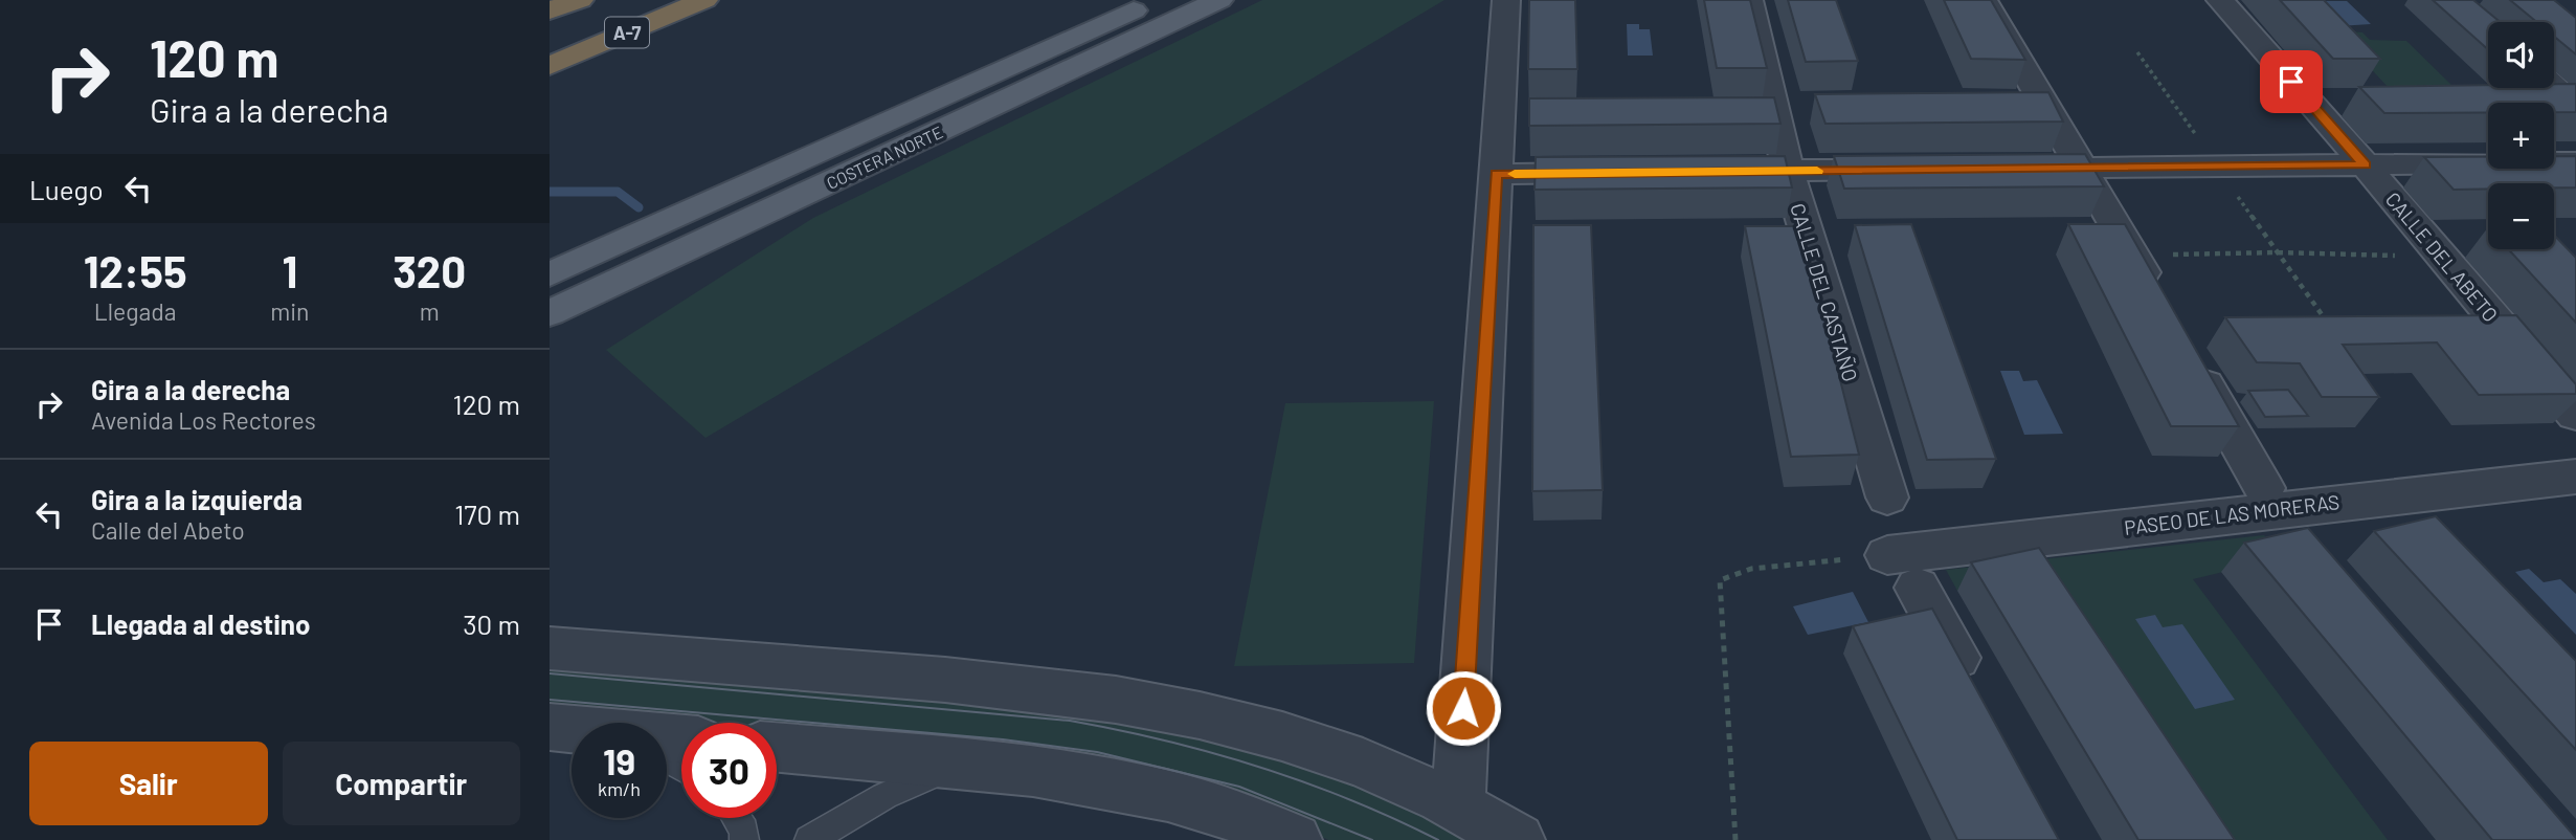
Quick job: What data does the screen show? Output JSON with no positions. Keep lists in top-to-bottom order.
{
  "streets": {
    "highway": ["A-7"],
    "main road": ["COSTERA NORTE"],
    "street": ["CALLE DEL ABETO", "CALLE DEL CASTAÑO", "PASEO DE LAS MORERAS"]
  },
  "page": {
    "turn": ["120 m", "Gira a la derecha"],
    "map_buttons": ["+", "−"],
    "then": "Luego",
    "eta": [
      "12:55",
      "Llegada",
      "1",
      "min",
      "320",
      "m"
    ],
    "list": [
      {
        "name": "Gira a la derecha",
        "note": "Avenida Los Rectores",
        "value": "120 m"
      },
      {
        "name": "Gira a la izquierda",
        "note": "Calle del Abeto",
        "value": "170 m"
      },
      {
        "name": "Llegada al destino",
        "value": "30 m"
      }
    ],
    "speed": "19 km/h",
    "limit": "30",
    "buttons": ["Salir", "Compartir"]
  }
}
